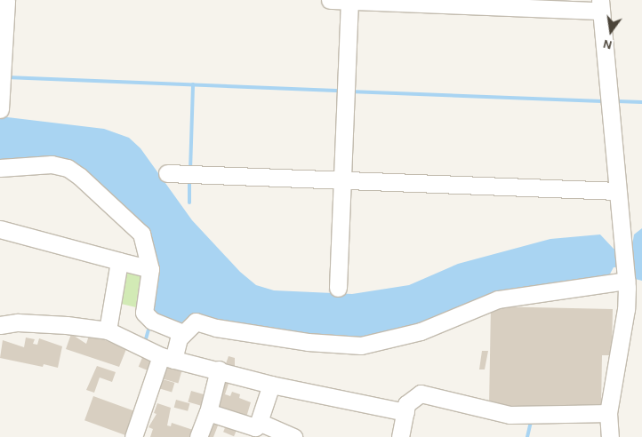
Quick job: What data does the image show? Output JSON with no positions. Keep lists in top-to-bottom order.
{
  "north": "bottom"
}
